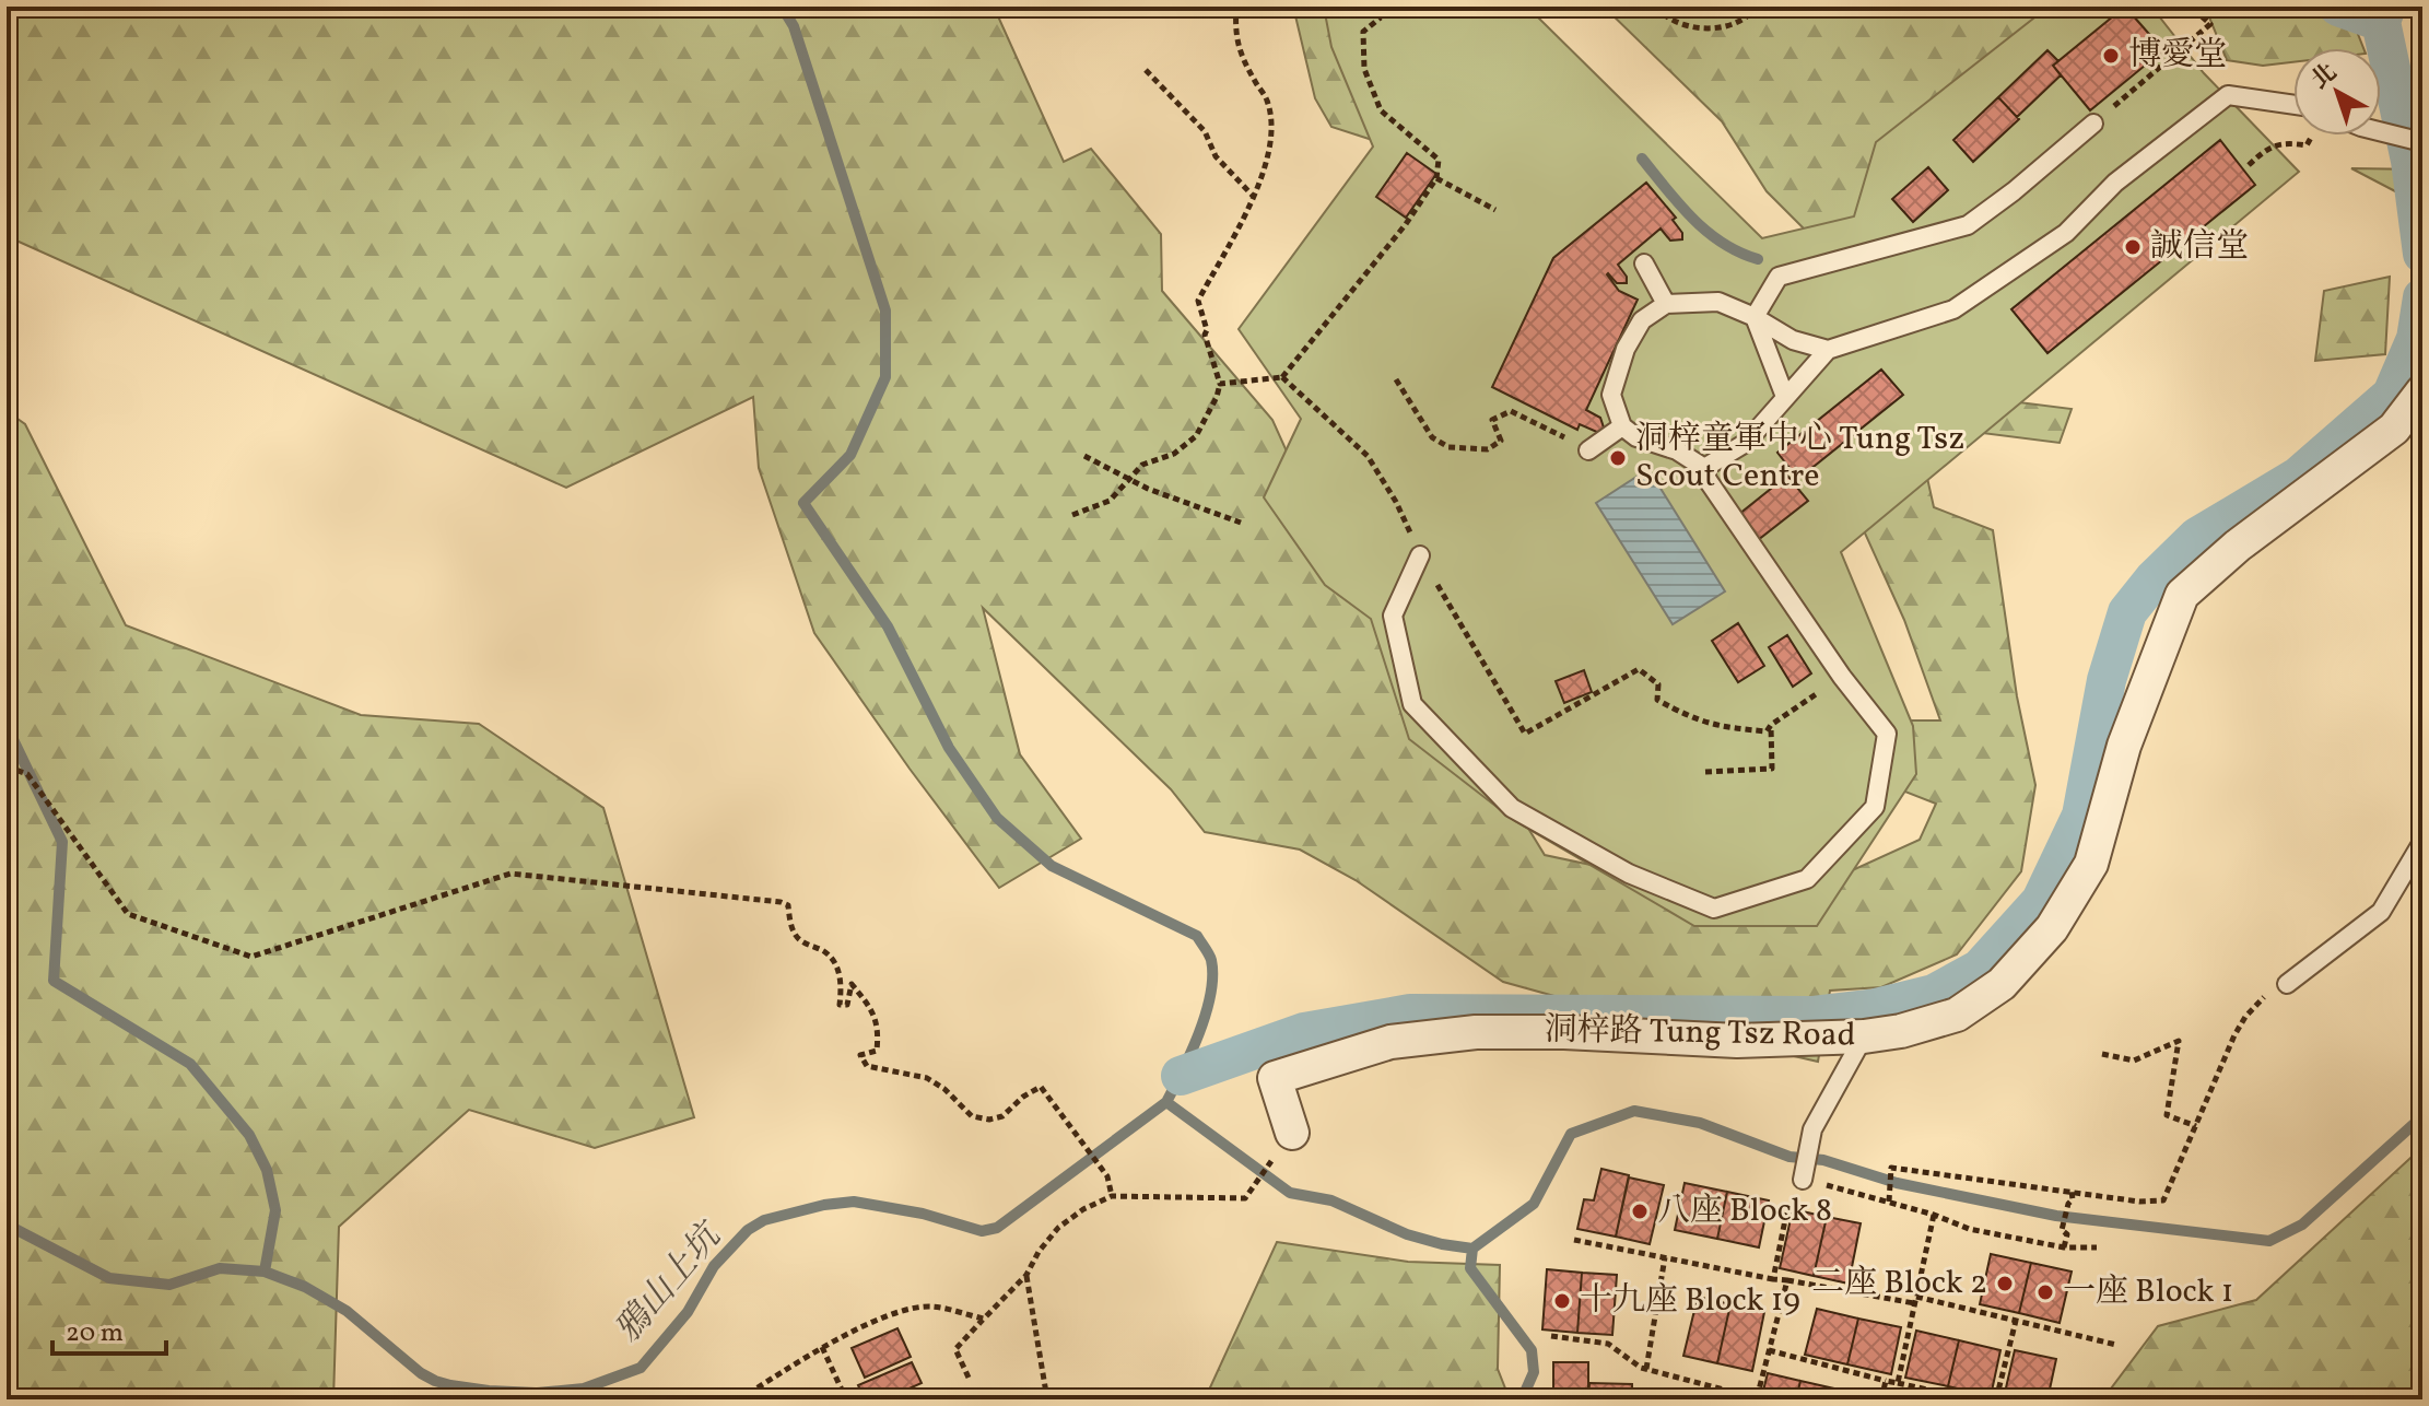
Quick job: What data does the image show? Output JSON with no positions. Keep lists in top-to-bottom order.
{
  "streets": {
    "street": ["洞梓路 Tung Tsz Road"]
  },
  "water": ["鴉山上坑"],
  "places": [
    "博愛堂",
    "誠信堂",
    "洞梓童軍中心 Tung Tsz Scout Centre",
    "八座 Block 8",
    "二座 Block 2",
    "一座 Block 1",
    "十九座 Block 19"
  ],
  "scale_bar": "20 m",
  "north": "top left"
}
